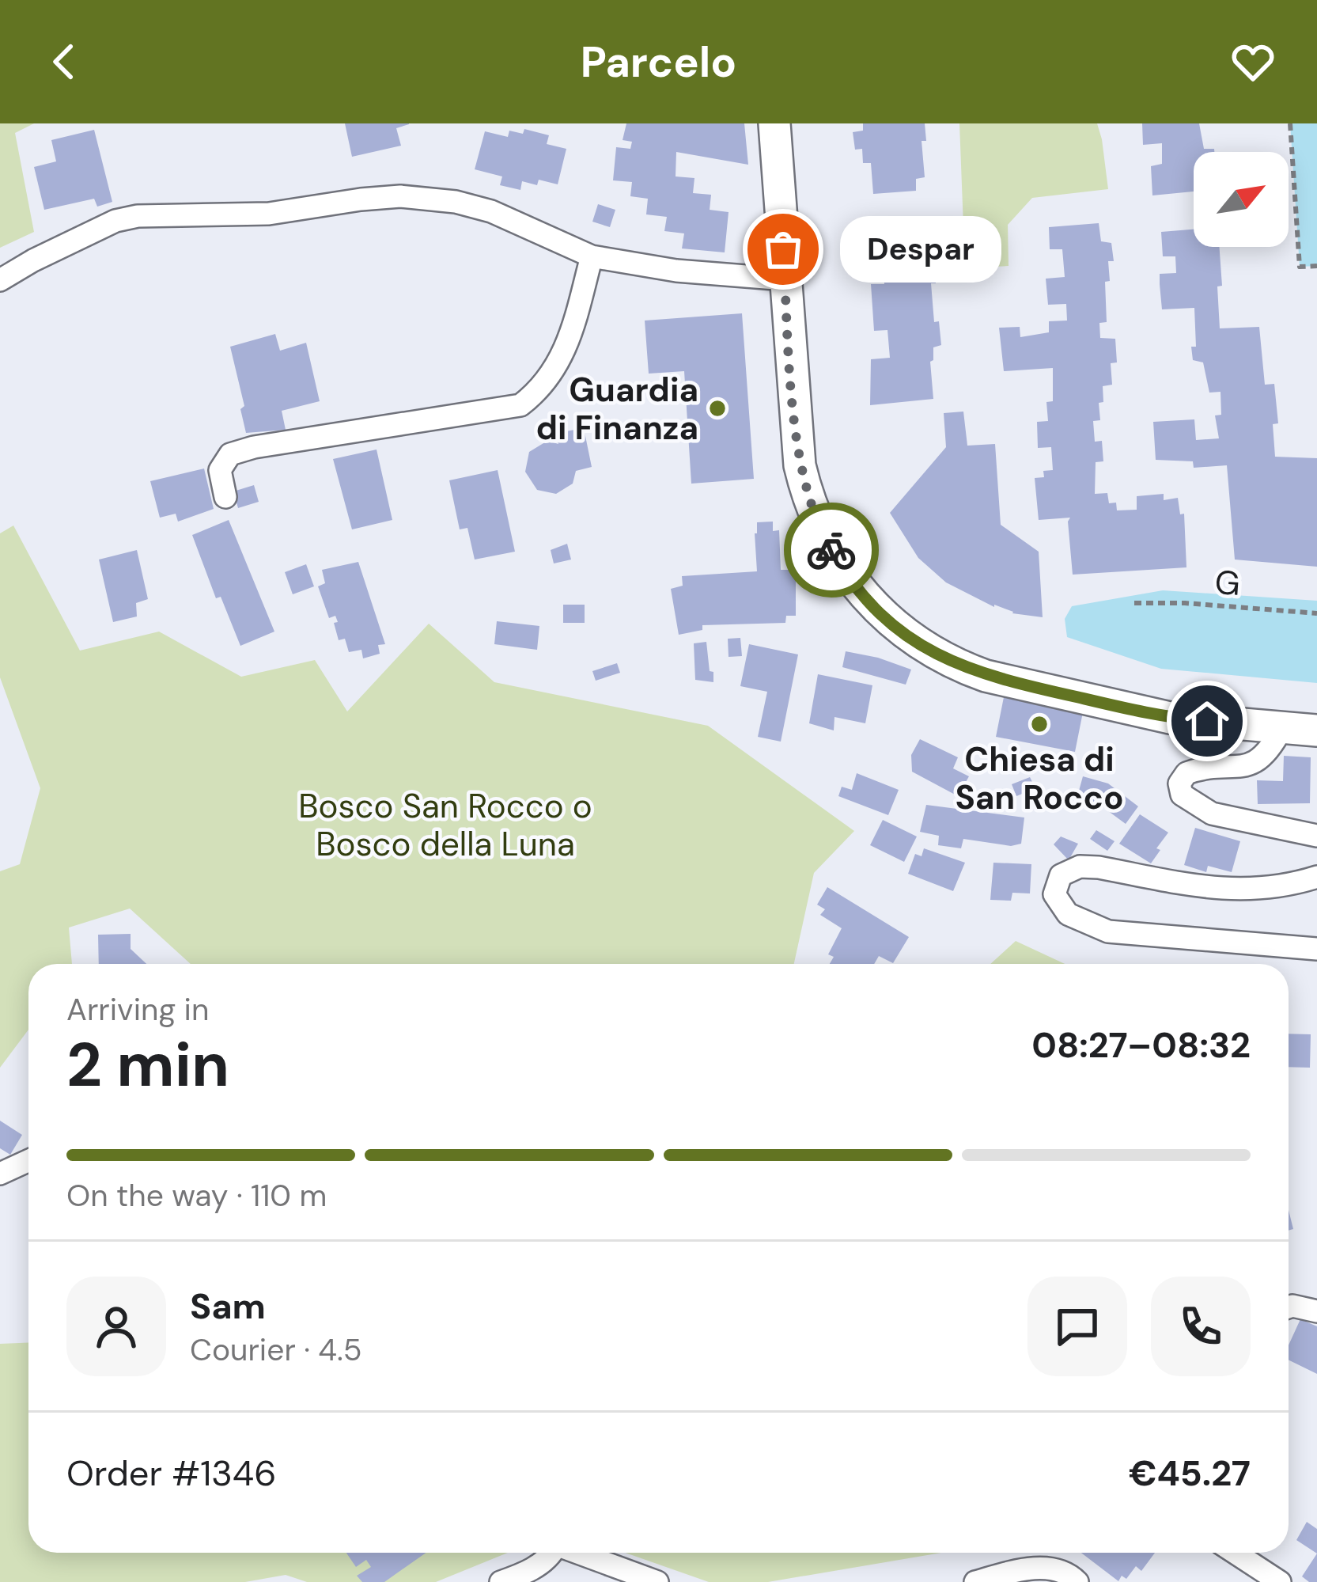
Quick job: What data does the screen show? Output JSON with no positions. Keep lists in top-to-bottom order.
{
  "streets": {
    "path": ["G"]
  },
  "parks": ["Bosco San Rocco o Bosco della Luna"],
  "places": ["Despar", "Guardia di Finanza", "Chiesa di San Rocco"],
  "north": "top right",
  "page": {
    "header": "Parcelo",
    "bubble": "Despar",
    "heading": ["2 min", "Arriving in", "08:27–08:32"],
    "panel": [
      "Sam",
      "Courier · 4.5",
      "Order #1346",
      "€45.27"
    ],
    "bar": "On the way · 110 m"
  }
}
